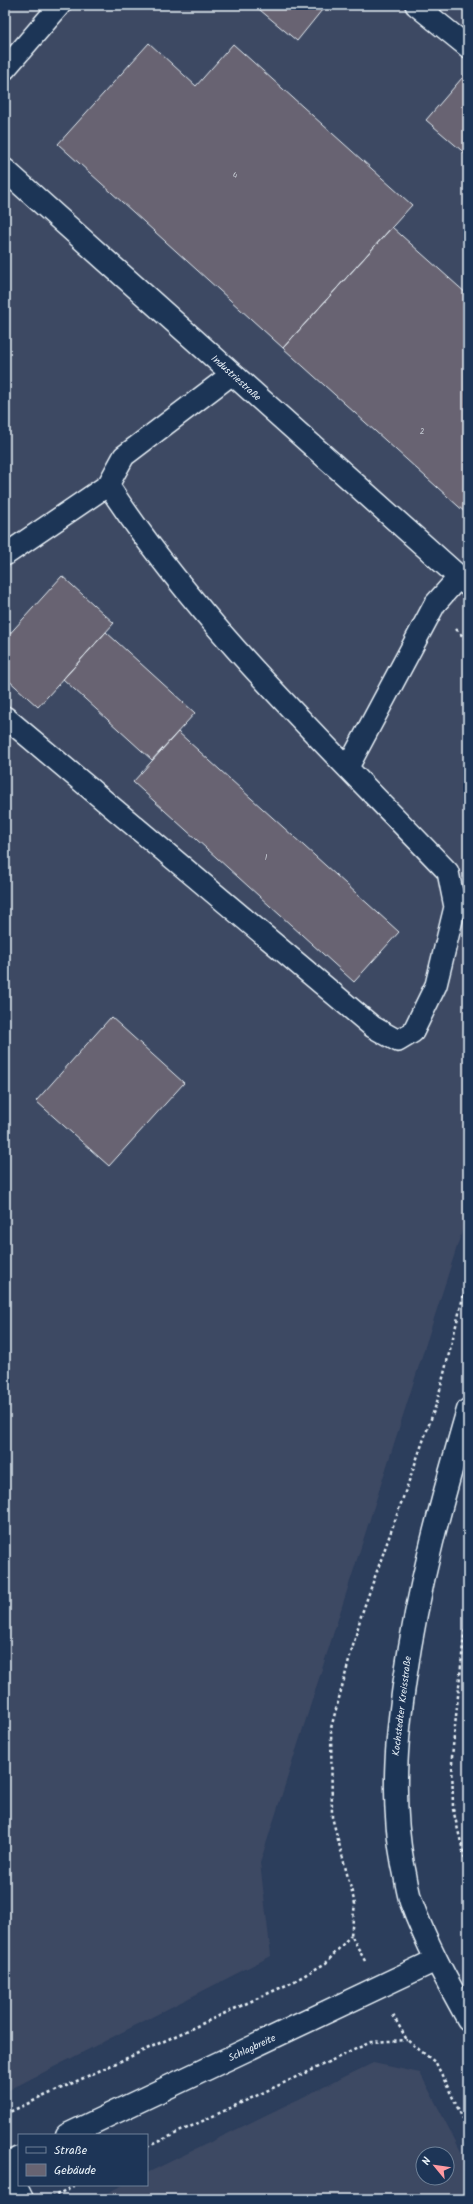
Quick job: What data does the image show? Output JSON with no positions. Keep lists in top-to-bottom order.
{
  "streets": {
    "street": ["Industriestraße", "Kochstedter Kreisstraße", "Schlagbreite"]
  },
  "crossings": [
    ["Kochstedter Kreisstraße", "Schlagbreite"]
  ],
  "house_numbers": ["4", "2", "1"],
  "legend": ["Straße", "Gebäude"],
  "north": "top left"
}
